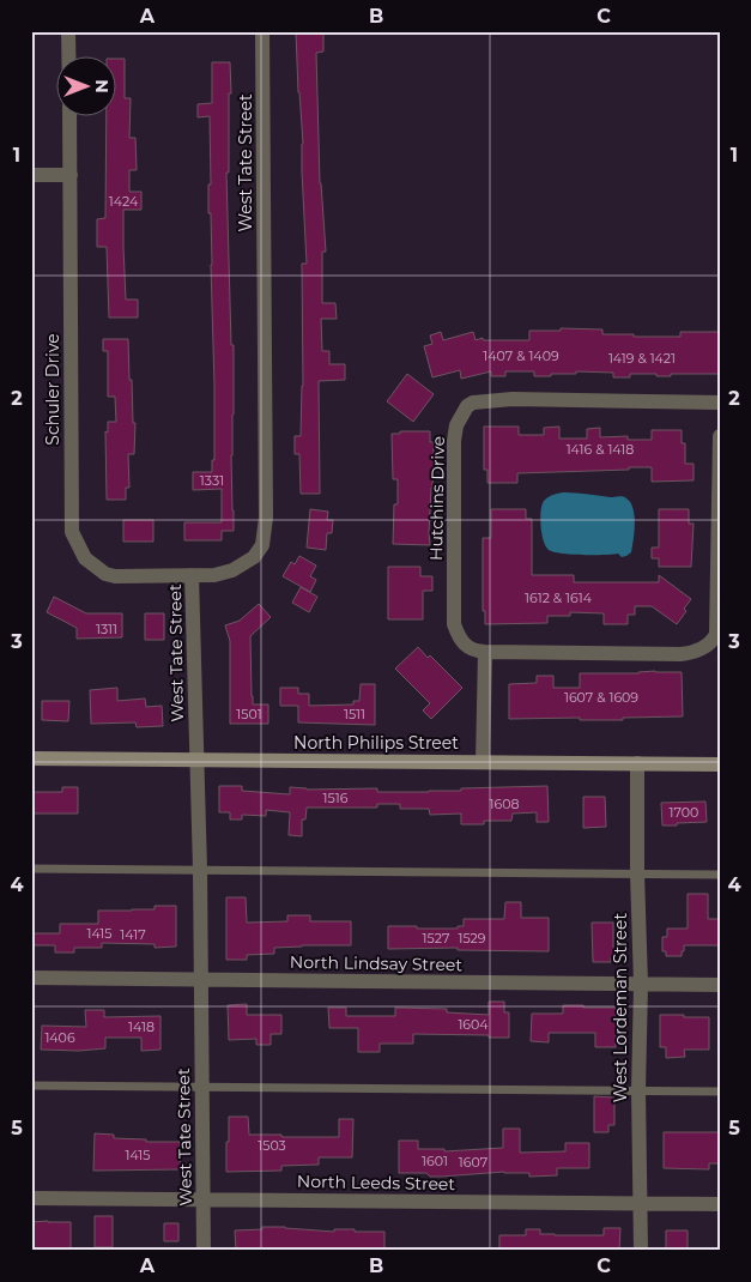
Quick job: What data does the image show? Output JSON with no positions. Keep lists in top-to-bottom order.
{
  "streets": {
    "street": [
      "West Tate Street",
      "Schuler Drive",
      "Hutchins Drive",
      "North Philips Street",
      "North Lindsay Street",
      "West Lordeman Street",
      "North Leeds Street"
    ]
  },
  "crossings": [
    ["West Tate Street", "Schuler Drive"],
    ["West Tate Street", "North Philips Street"],
    ["West Tate Street", "North Lindsay Street"],
    ["West Tate Street", "North Leeds Street"],
    ["North Philips Street", "West Lordeman Street"],
    ["North Lindsay Street", "West Lordeman Street"],
    ["West Lordeman Street", "North Leeds Street"]
  ],
  "house_numbers": [
    "1424",
    "1407 & 1409",
    "1419 & 1421",
    "1416 & 1418",
    "1331",
    "1612 & 1614",
    "1311",
    "1607 & 1609",
    "1501",
    "1511",
    "1516",
    "1608",
    "1700",
    "1415",
    "1417",
    "1527",
    "1529",
    "1604",
    "1418",
    "1406",
    "1503",
    "1415",
    "1601",
    "1607"
  ],
  "north": "right",
  "grid": {
    "columns": ["A", "B", "C"],
    "rows": [
      "1",
      "2",
      "3",
      "4",
      "5"
    ]
  }
}
